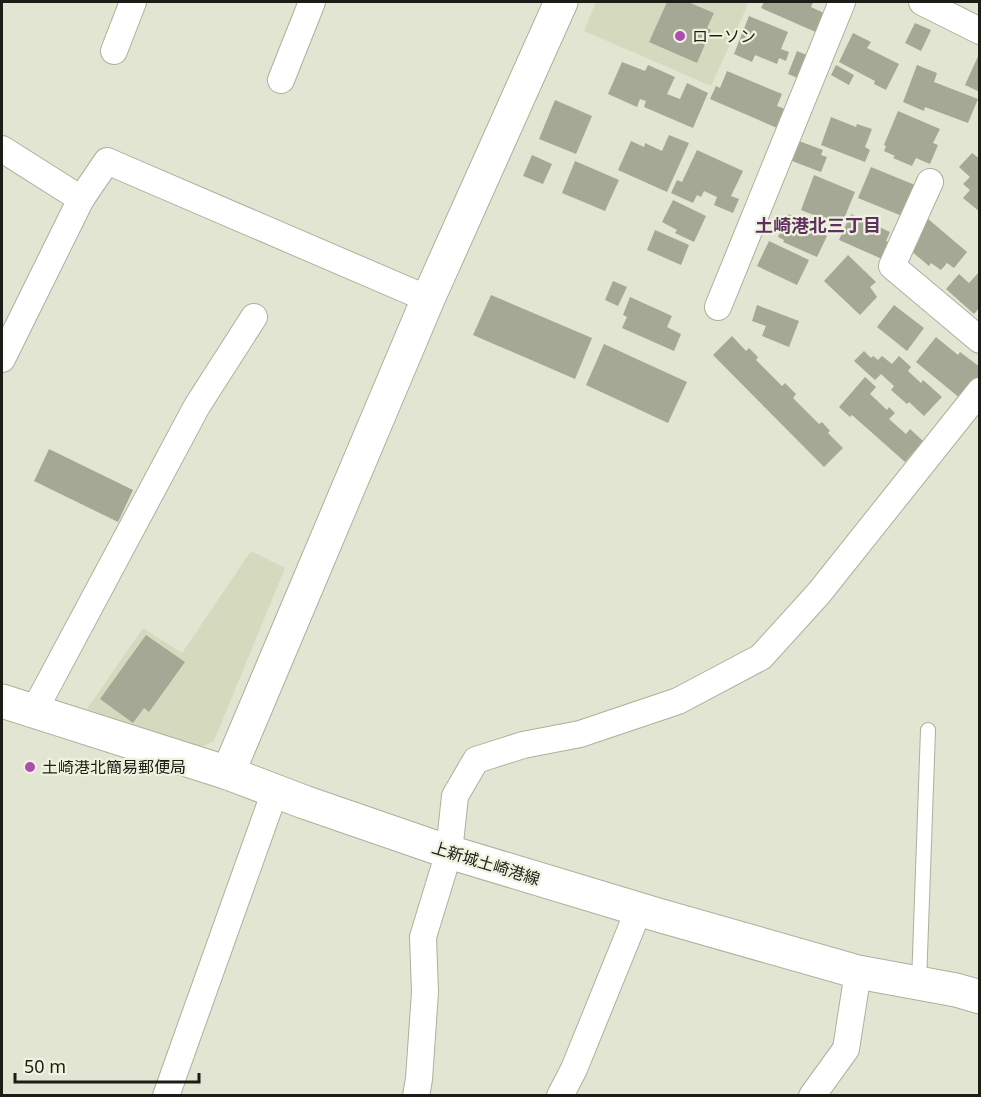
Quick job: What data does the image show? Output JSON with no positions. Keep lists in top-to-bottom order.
{
  "streets": {
    "main road": ["上新城土崎港線"]
  },
  "districts": ["土崎港北三丁目"],
  "places": ["ローソン", "土崎港北簡易郵便局"],
  "scale_bar": "50 m"
}
